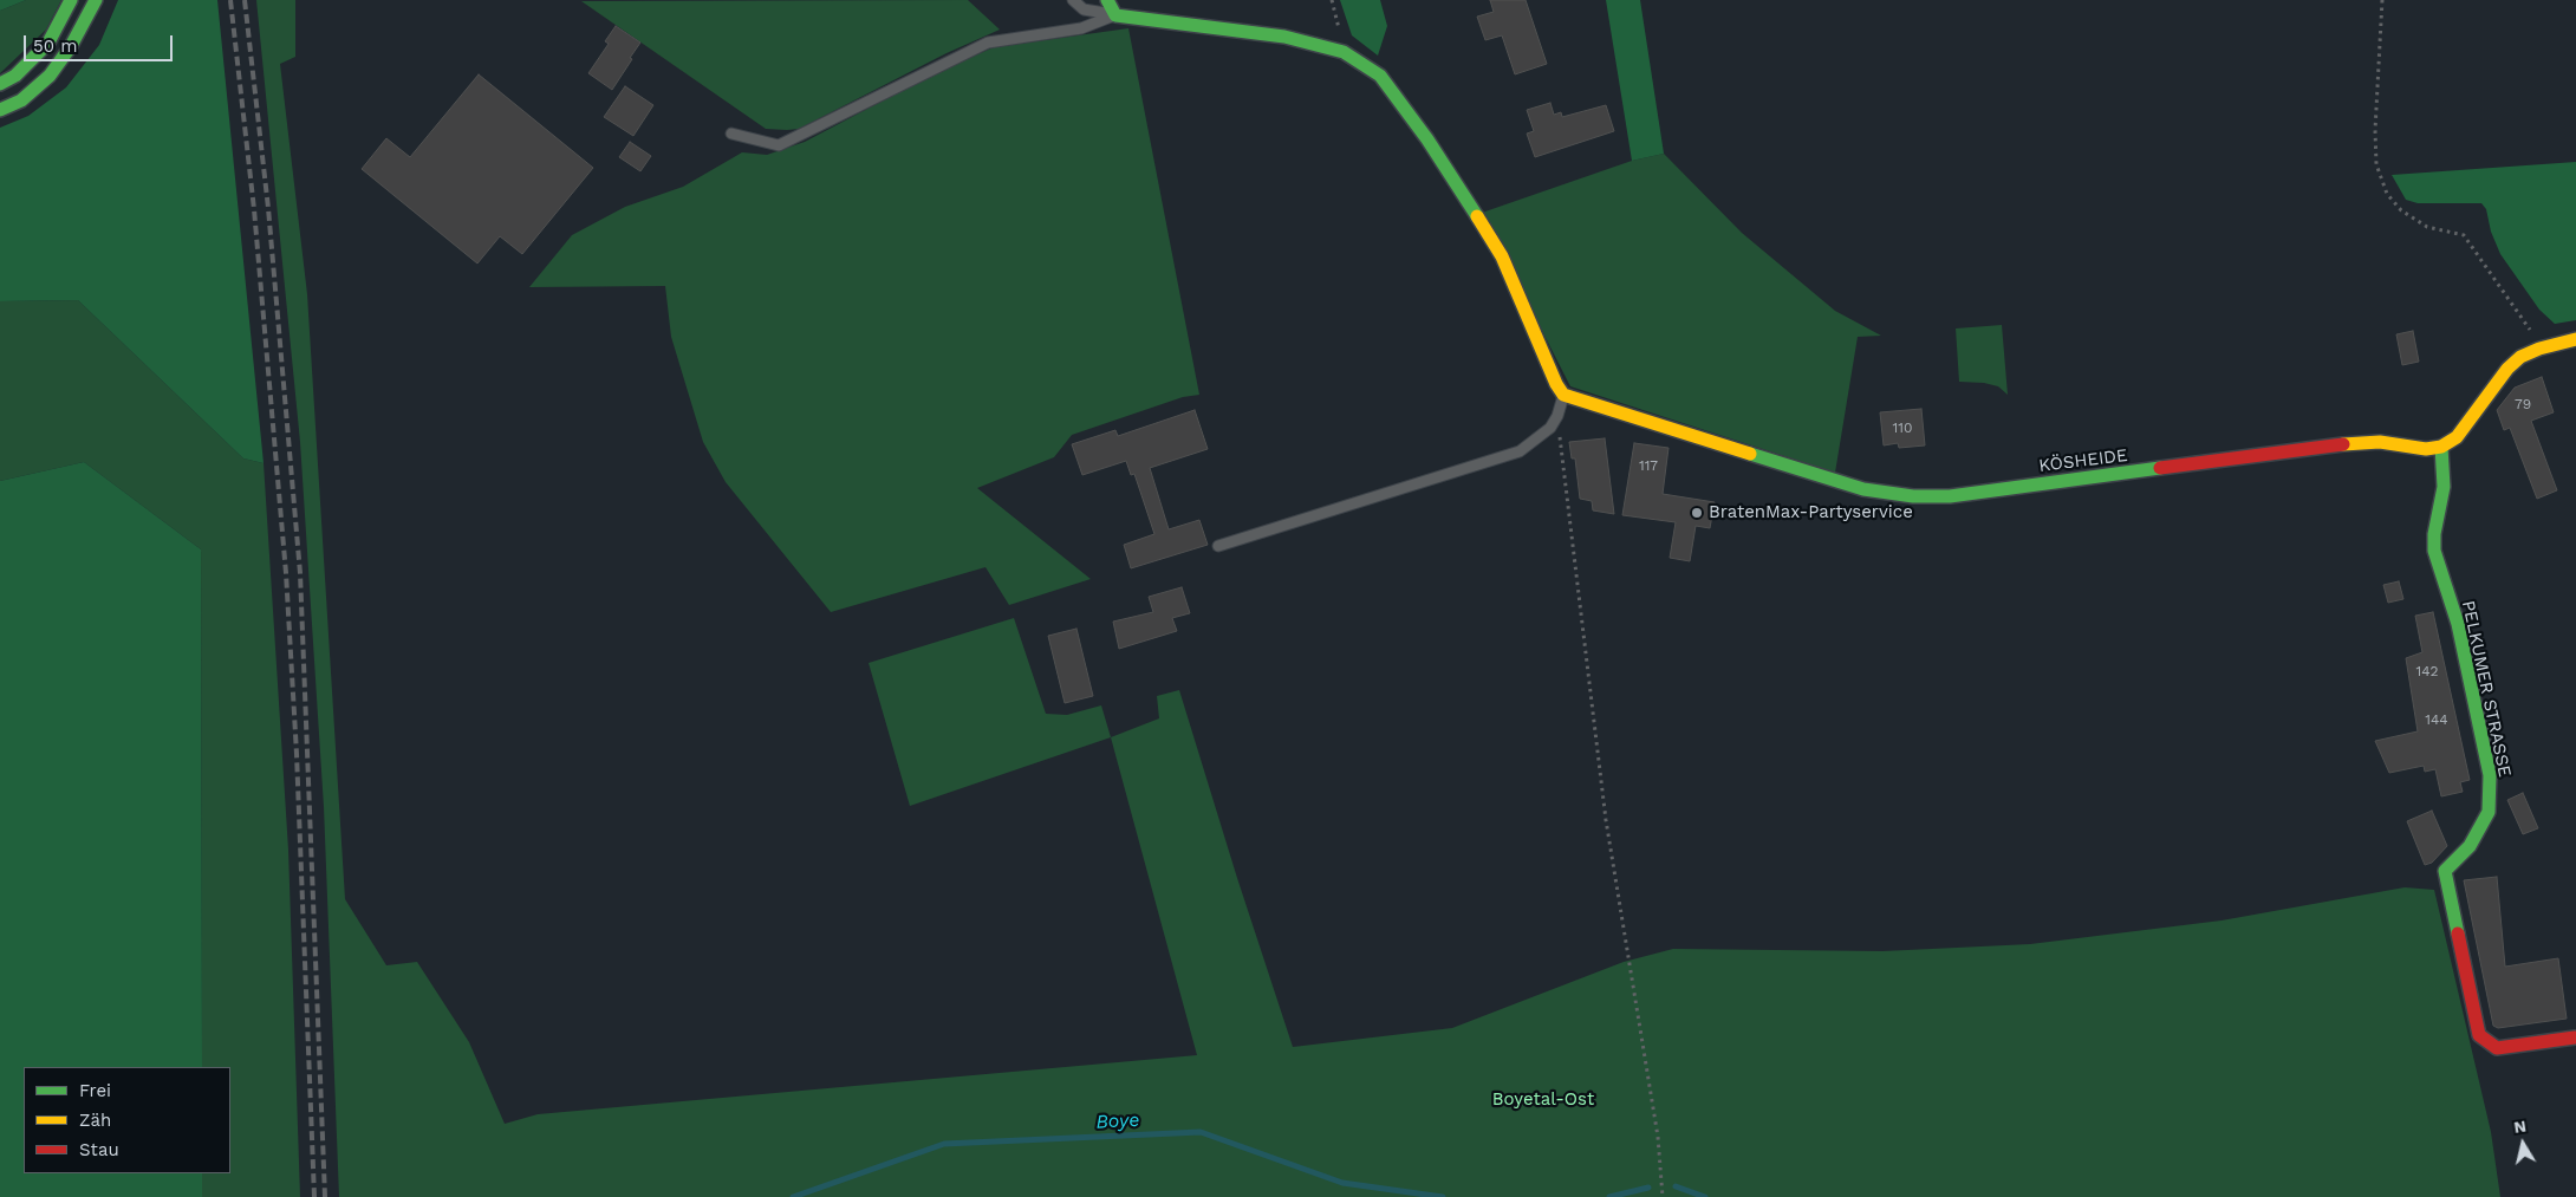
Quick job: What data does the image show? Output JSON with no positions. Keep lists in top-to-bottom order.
{
  "streets": {
    "main road": ["KÖSHEIDE", "PELKUMER STRASSE"]
  },
  "crossings": [
    ["KÖSHEIDE", "PELKUMER STRASSE"]
  ],
  "water": ["Boye"],
  "parks": ["Boyetal-Ost"],
  "places": ["BratenMax-Partyservice"],
  "house_numbers": [
    "79",
    "110",
    "117",
    "142",
    "144"
  ],
  "legend": ["Frei", "Zäh", "Stau"],
  "scale_bar": "50 m",
  "north": "top"
}
